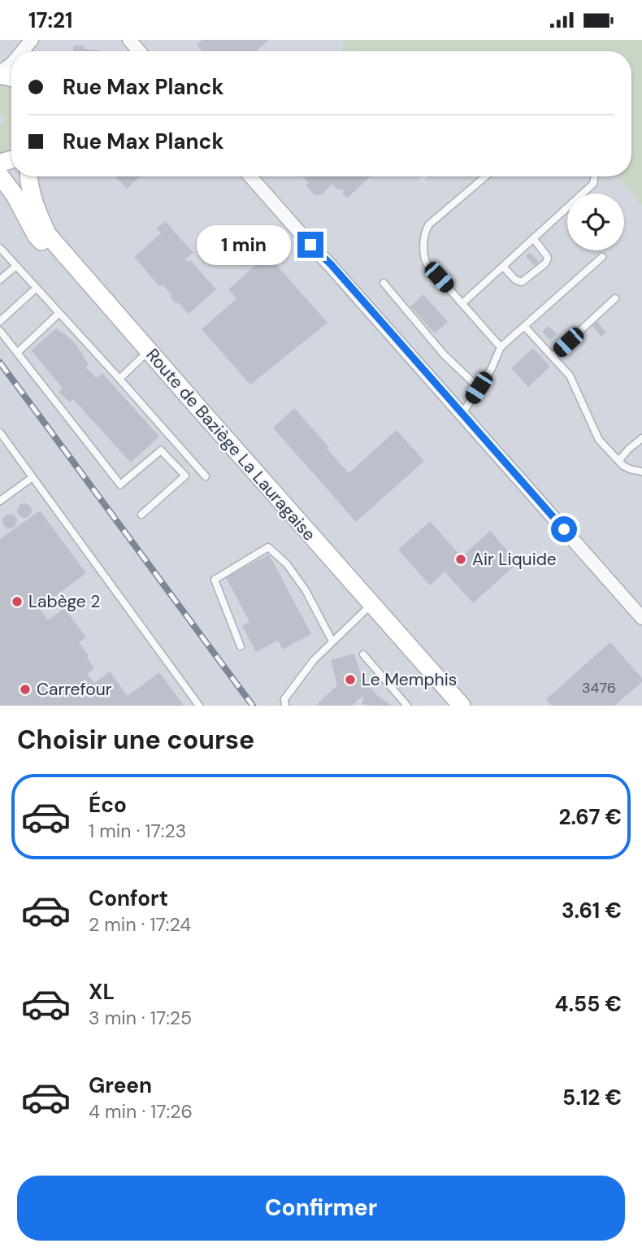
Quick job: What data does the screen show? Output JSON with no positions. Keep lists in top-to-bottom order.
{
  "streets": {
    "main road": ["Route de Baziège La Lauragaise"]
  },
  "places": [
    "Air Liquide",
    "Labège 2",
    "Le Memphis",
    "Carrefour"
  ],
  "house_numbers": ["3476"],
  "page": {
    "status": "17:21",
    "banner": ["Rue Max Planck", "Rue Max Planck"],
    "bubble": "1 min",
    "heading": "Choisir une course",
    "list": [
      {
        "name": "Éco",
        "note": "1 min · 17:23",
        "value": "2.67 €"
      },
      {
        "name": "Confort",
        "note": "2 min · 17:24",
        "value": "3.61 €"
      },
      {
        "name": "XL",
        "note": "3 min · 17:25",
        "value": "4.55 €"
      },
      {
        "name": "Green",
        "note": "4 min · 17:26",
        "value": "5.12 €"
      }
    ],
    "buttons": "Confirmer"
  }
}
